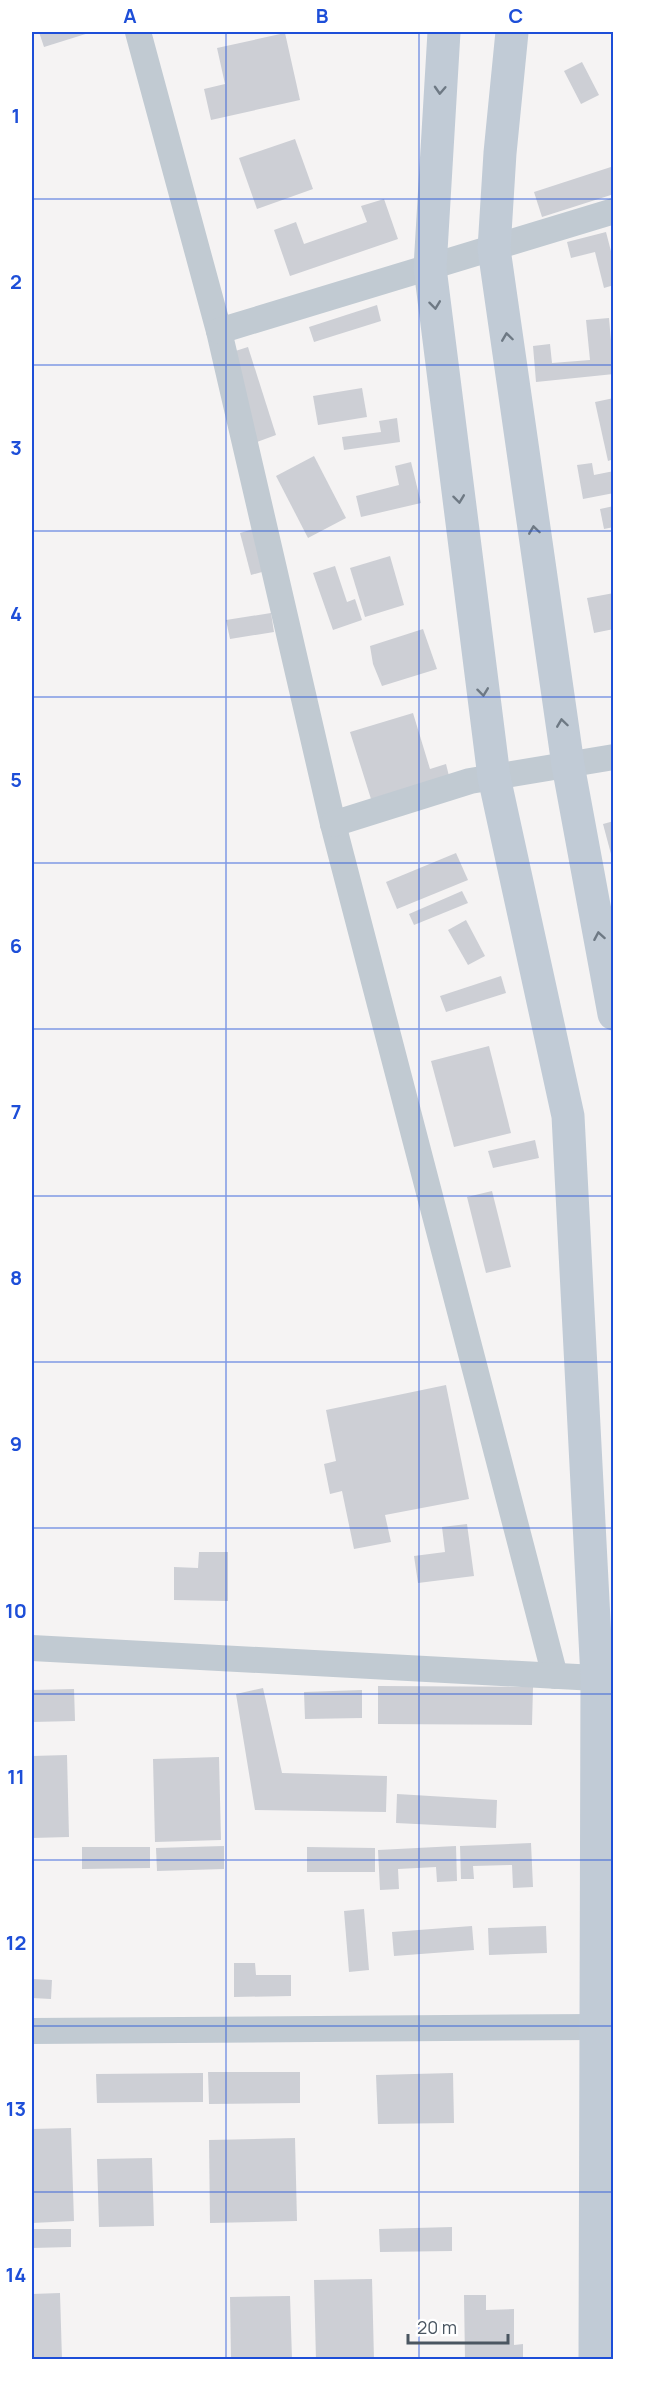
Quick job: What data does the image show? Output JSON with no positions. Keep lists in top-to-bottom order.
{
  "scale_bar": "20 m",
  "grid": {
    "columns": ["A", "B", "C"],
    "rows": [
      "1",
      "2",
      "3",
      "4",
      "5",
      "6",
      "7",
      "8",
      "9",
      "10",
      "11",
      "12",
      "13",
      "14"
    ]
  }
}
